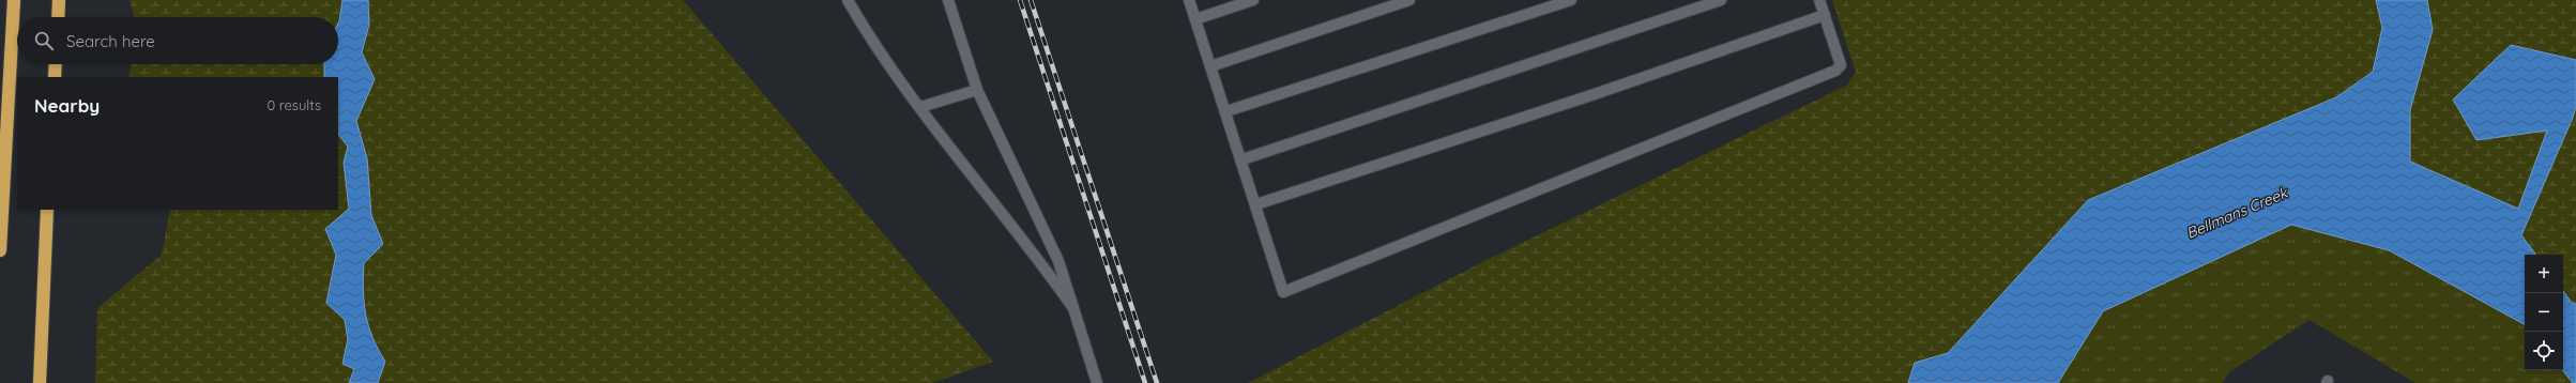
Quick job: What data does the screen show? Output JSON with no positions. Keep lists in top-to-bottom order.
{
  "water": ["Bellmans Creek"],
  "page": {
    "search": "Search here",
    "heading": ["Nearby", "0 results"],
    "map_buttons": ["+", "−"]
  }
}
